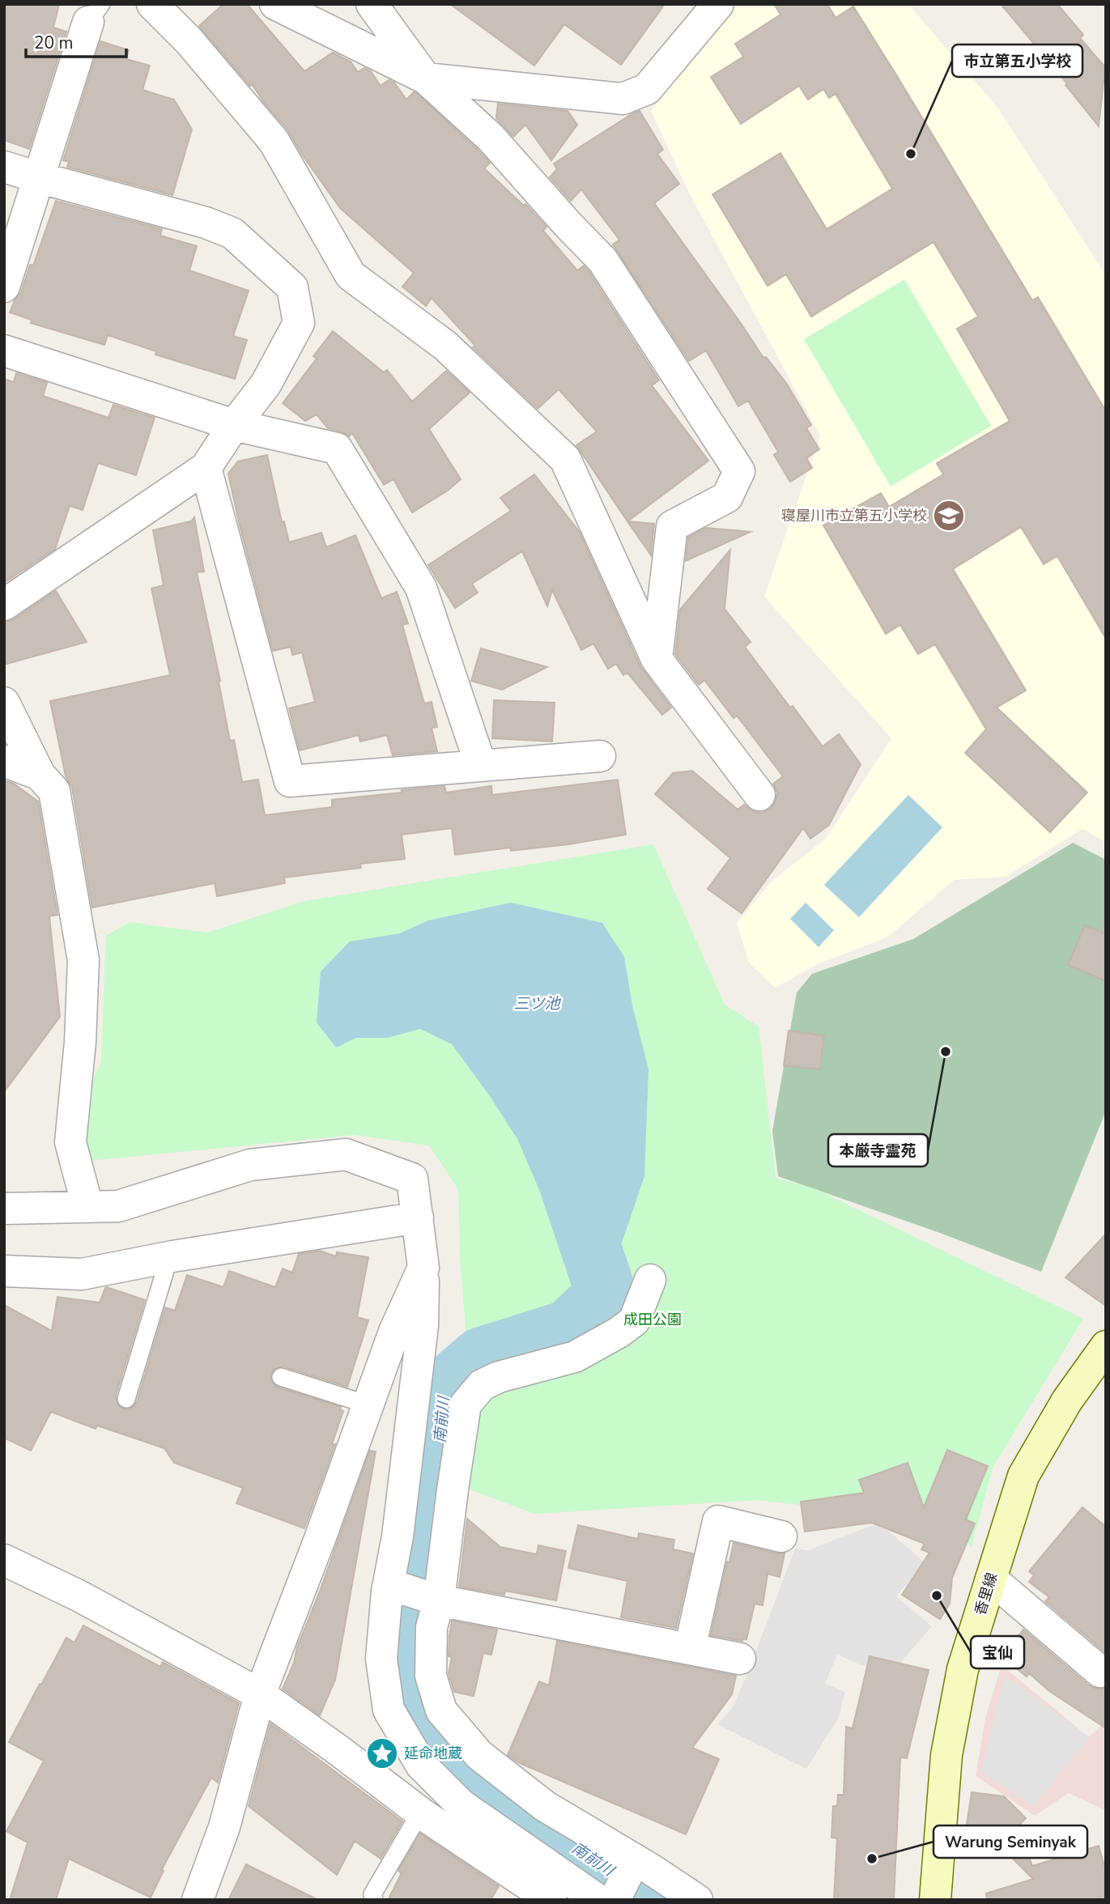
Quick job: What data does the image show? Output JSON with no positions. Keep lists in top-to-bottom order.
{
  "streets": {
    "street": ["香里線"]
  },
  "water": ["三ツ池", "南前川"],
  "parks": ["成田公園"],
  "places": {
    "other": [
      "市立第五小学校",
      "本厳寺霊苑",
      "宝仙",
      "Warung Seminyak"
    ],
    "school or university": ["寝屋川市立第五小学校"],
    "place": ["延命地蔵"]
  },
  "scale_bar": "20 m"
}
